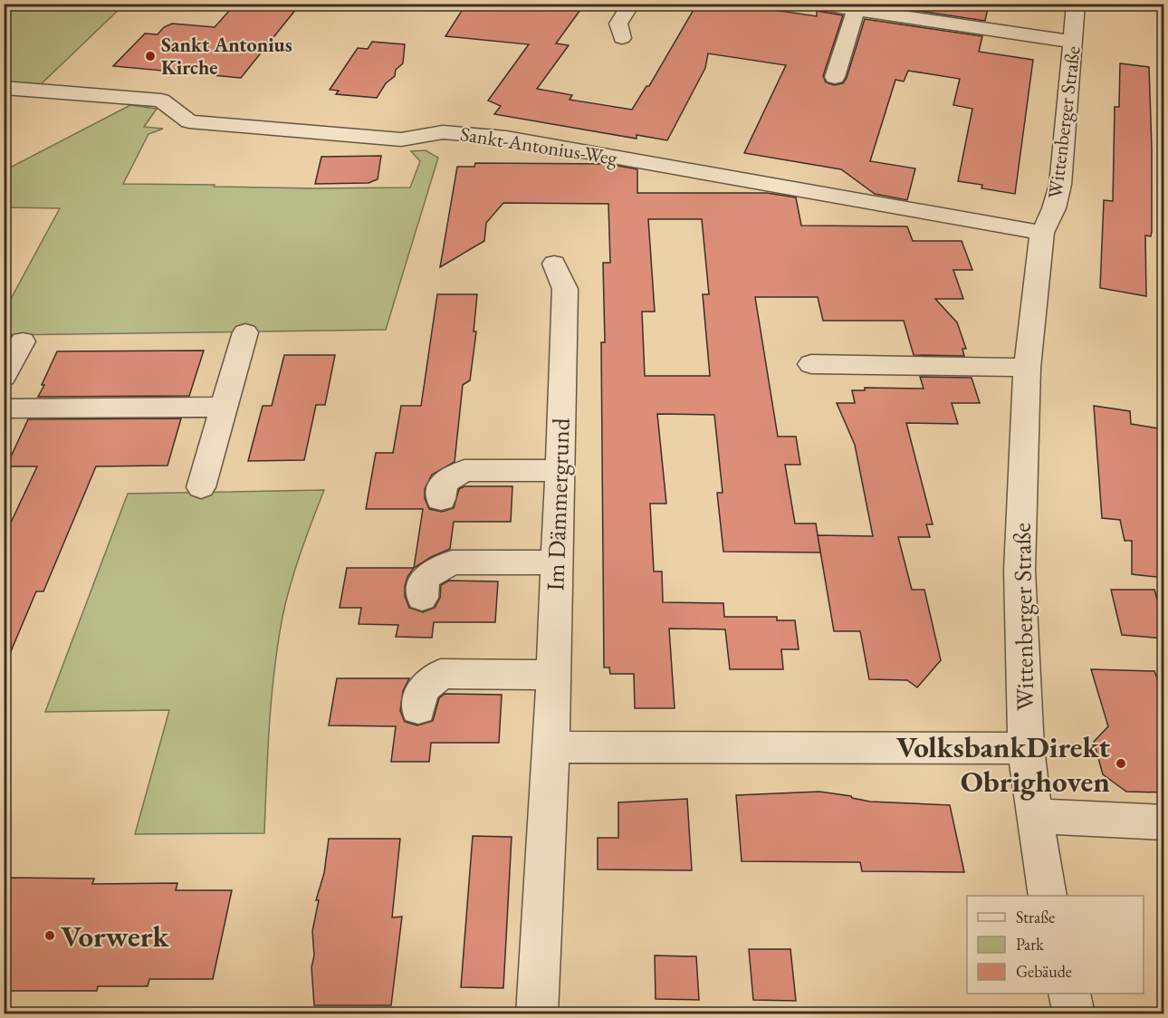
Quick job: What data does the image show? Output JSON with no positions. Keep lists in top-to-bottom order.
{
  "streets": {
    "street": ["Wittenberger Straße", "Sankt-Antonius-Weg", "Im Dämmergrund"]
  },
  "crossings": [
    ["Wittenberger Straße", "Sankt-Antonius-Weg"]
  ],
  "places": ["Sankt Antonius Kirche", "VolksbankDirekt Obrighoven", "Vorwerk"],
  "legend": ["Straße", "Park", "Gebäude"]
}
